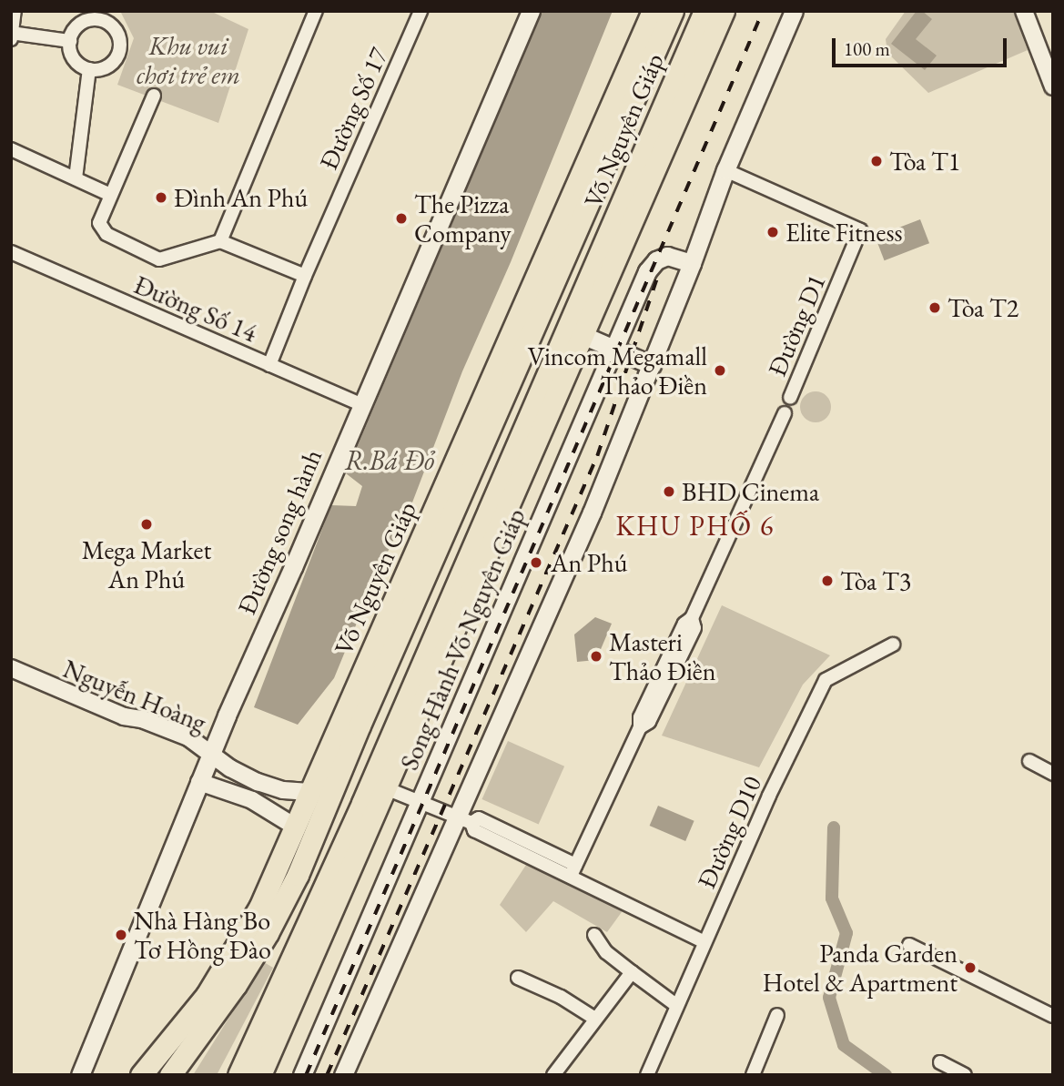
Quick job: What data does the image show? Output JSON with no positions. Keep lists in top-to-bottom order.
{
  "streets": {
    "highway": ["Võ Nguyên Giáp"],
    "main road": ["Đường song hành", "Song Hành Võ Nguyên Giáp"],
    "street": [
      "Đường Số 17",
      "Đường Số 14",
      "Đường D1",
      "Nguyễn Hoàng",
      "Đường D10"
    ]
  },
  "crossings": [
    ["Đường Số 17", "Đường Số 14"],
    ["Võ Nguyên Giáp", "Nguyễn Hoàng"],
    ["Đường Số 14", "Đường song hành"],
    ["Đường song hành", "Nguyễn Hoàng"]
  ],
  "districts": ["KHU PHỐ 6"],
  "water": ["R.Bá Đỏ"],
  "parks": ["Khu vui chơi trẻ em"],
  "places": [
    "Tòa T1",
    "Đình An Phú",
    "The Pizza Company",
    "Elite Fitness",
    "Tòa T2",
    "Vincom Megamall Thảo Điền",
    "BHD Cinema",
    "Mega Market An Phú",
    "An Phú",
    "Tòa T3",
    "Masteri Thảo Điền",
    "Nhà Hàng Bo Tơ Hồng Đào",
    "Panda Garden Hotel & Apartment"
  ],
  "scale_bar": "100 m"
}
